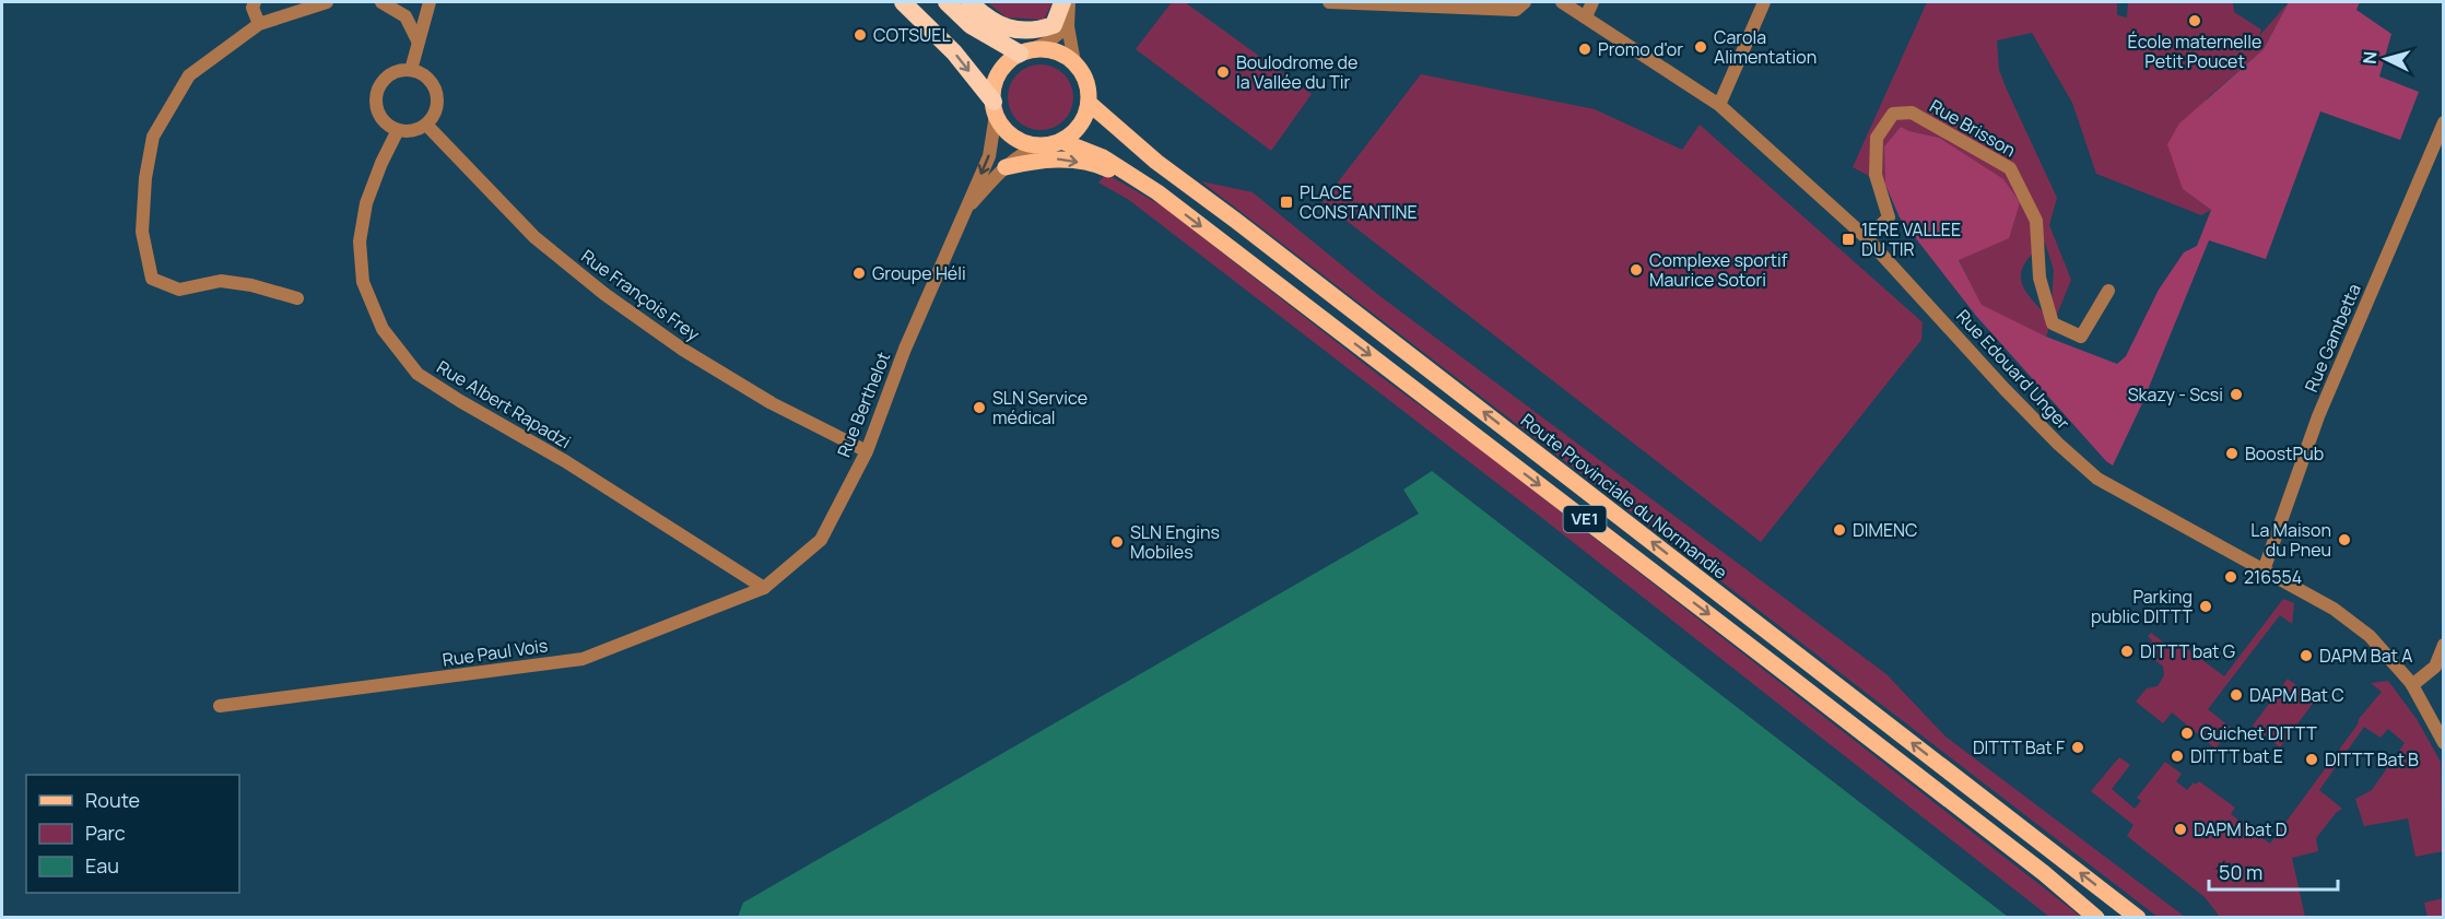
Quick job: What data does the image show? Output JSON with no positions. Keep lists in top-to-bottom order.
{
  "streets": {
    "main road": ["Route Provinciale du Normandie", "VE1"],
    "street": [
      "Rue Brisson",
      "Rue François Frey",
      "Rue Gambetta",
      "Rue Edouard Unger",
      "Rue Albert Rapadzi",
      "Rue Berthelot",
      "Rue Paul Vois"
    ]
  },
  "crossings": [
    ["Rue Brisson", "Rue Edouard Unger"],
    ["Rue François Frey", "Rue Albert Rapadzi"],
    ["Rue François Frey", "Rue Berthelot"],
    ["Rue Gambetta", "Rue Edouard Unger"],
    ["Rue Albert Rapadzi", "Rue Berthelot"],
    ["Rue Albert Rapadzi", "Rue Paul Vois"],
    ["Rue Berthelot", "Route Provinciale du Normandie"],
    ["Rue Berthelot", "VE1"],
    ["Rue Berthelot", "Rue Paul Vois"],
    ["Route Provinciale du Normandie", "VE1"]
  ],
  "places": {
    "other": [
      "École maternelle Petit Poucet",
      "COTSUEL",
      "Carola Alimentation",
      "Promo d'or",
      "Boulodrome de la Vallée du Tir",
      "Complexe sportif Maurice Sotori",
      "Groupe Héli",
      "Skazy - Scsi",
      "SLN Service médical",
      "BoostPub",
      "DIMENC",
      "La Maison du Pneu",
      "SLN Engins Mobiles",
      "216554",
      "Parking public DITTT",
      "DITTT bat G",
      "DAPM Bat A",
      "DAPM Bat C",
      "Guichet DITTT",
      "DITTT Bat F",
      "DITTT bat E",
      "DITTT Bat B",
      "DAPM bat D"
    ],
    "transit": ["PLACE CONSTANTINE", "1ERE VALLEE DU TIR"]
  },
  "legend": ["Route", "Parc", "Eau"],
  "scale_bar": "50 m",
  "north": "left"
}
